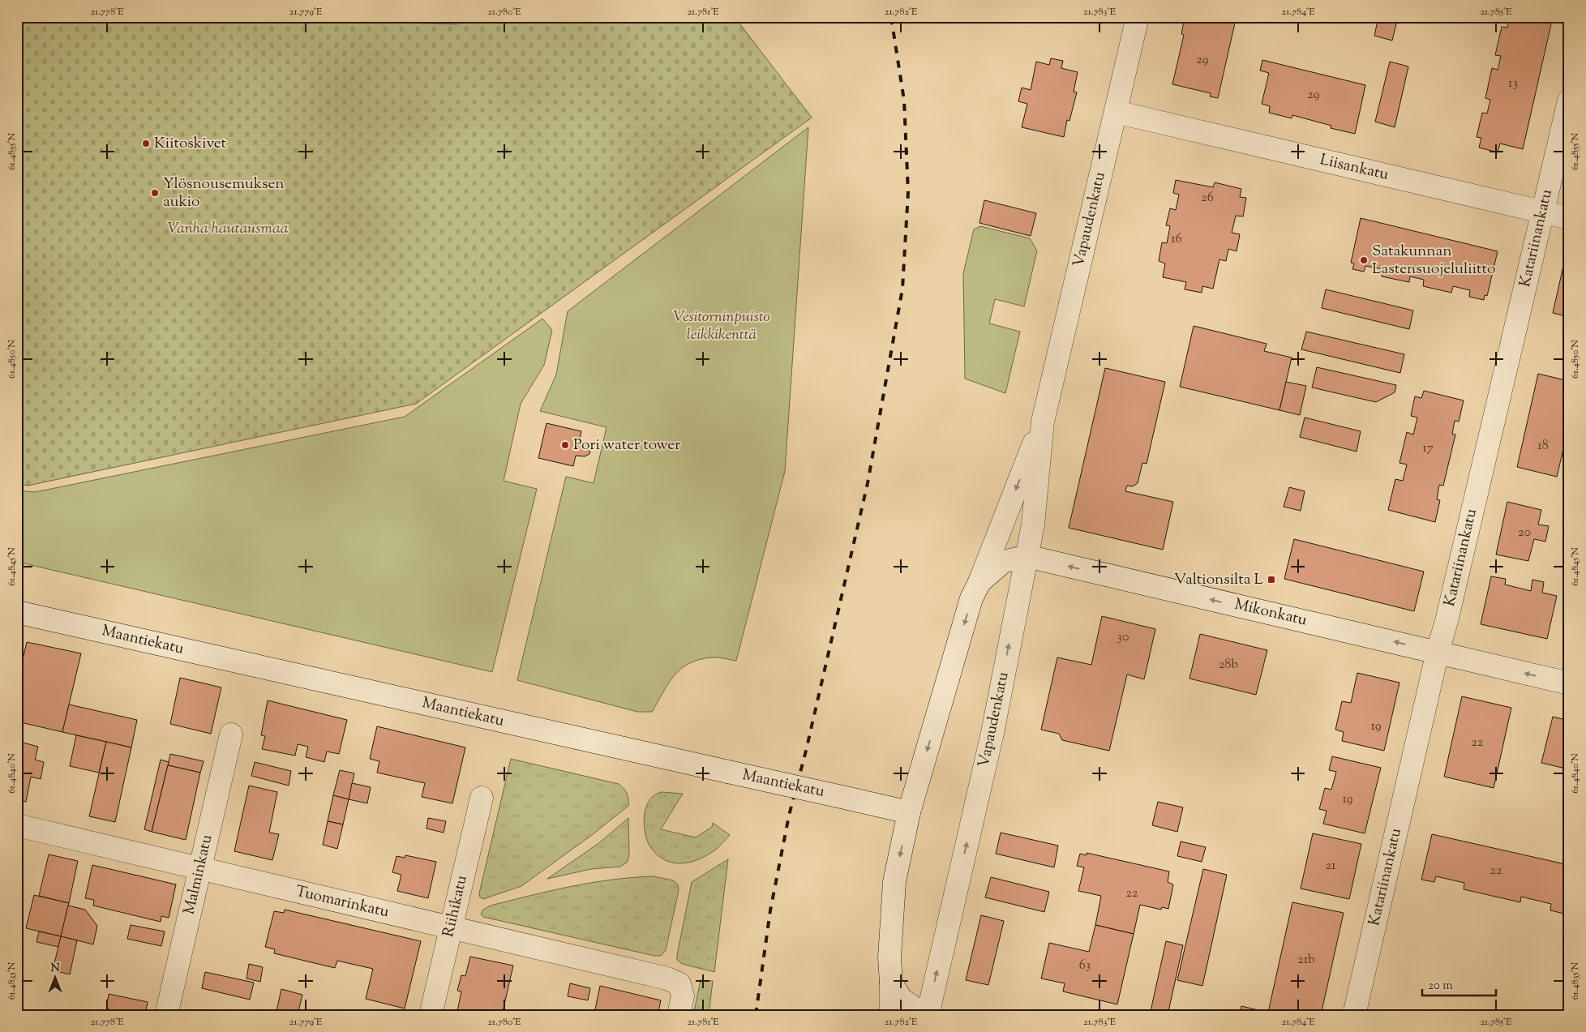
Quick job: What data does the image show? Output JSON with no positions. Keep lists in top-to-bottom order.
{
  "streets": {
    "street": [
      "Liisankatu",
      "Vapaudenkatu",
      "Katariinankatu",
      "Mikonkatu",
      "Maantiekatu",
      "Malminkatu",
      "Tuomarinkatu",
      "Riihikatu"
    ]
  },
  "crossings": [
    ["Liisankatu", "Vapaudenkatu"],
    ["Liisankatu", "Katariinankatu"],
    ["Vapaudenkatu", "Mikonkatu"],
    ["Vapaudenkatu", "Maantiekatu"],
    ["Katariinankatu", "Mikonkatu"],
    ["Malminkatu", "Tuomarinkatu"],
    ["Tuomarinkatu", "Riihikatu"]
  ],
  "one_way": ["Mikonkatu"],
  "parks": ["Vanha hautausmaa", "Vesitorninpuisto leikkikenttä"],
  "places": {
    "other": [
      "Kiitoskivet",
      "Ylösnousemuksen aukio",
      "Satakunnan Lastensuojeluliitto",
      "Pori water tower"
    ],
    "transit": ["Valtionsilta L"]
  },
  "house_numbers": [
    "29",
    "13",
    "29",
    "26",
    "16",
    "18",
    "17",
    "20",
    "30",
    "28b",
    "19",
    "22",
    "19",
    "21",
    "22",
    "22",
    "21b",
    "63"
  ],
  "scale_bar": "20 m",
  "north": "top",
  "coordinates": [
    "21.778°E",
    "21.779°E",
    "21.780°E",
    "21.781°E",
    "21.782°E",
    "21.783°E",
    "21.784°E",
    "21.785°E",
    "61.4855°N",
    "61.4850°N",
    "61.4845°N",
    "61.4840°N",
    "61.4835°N"
  ]
}
